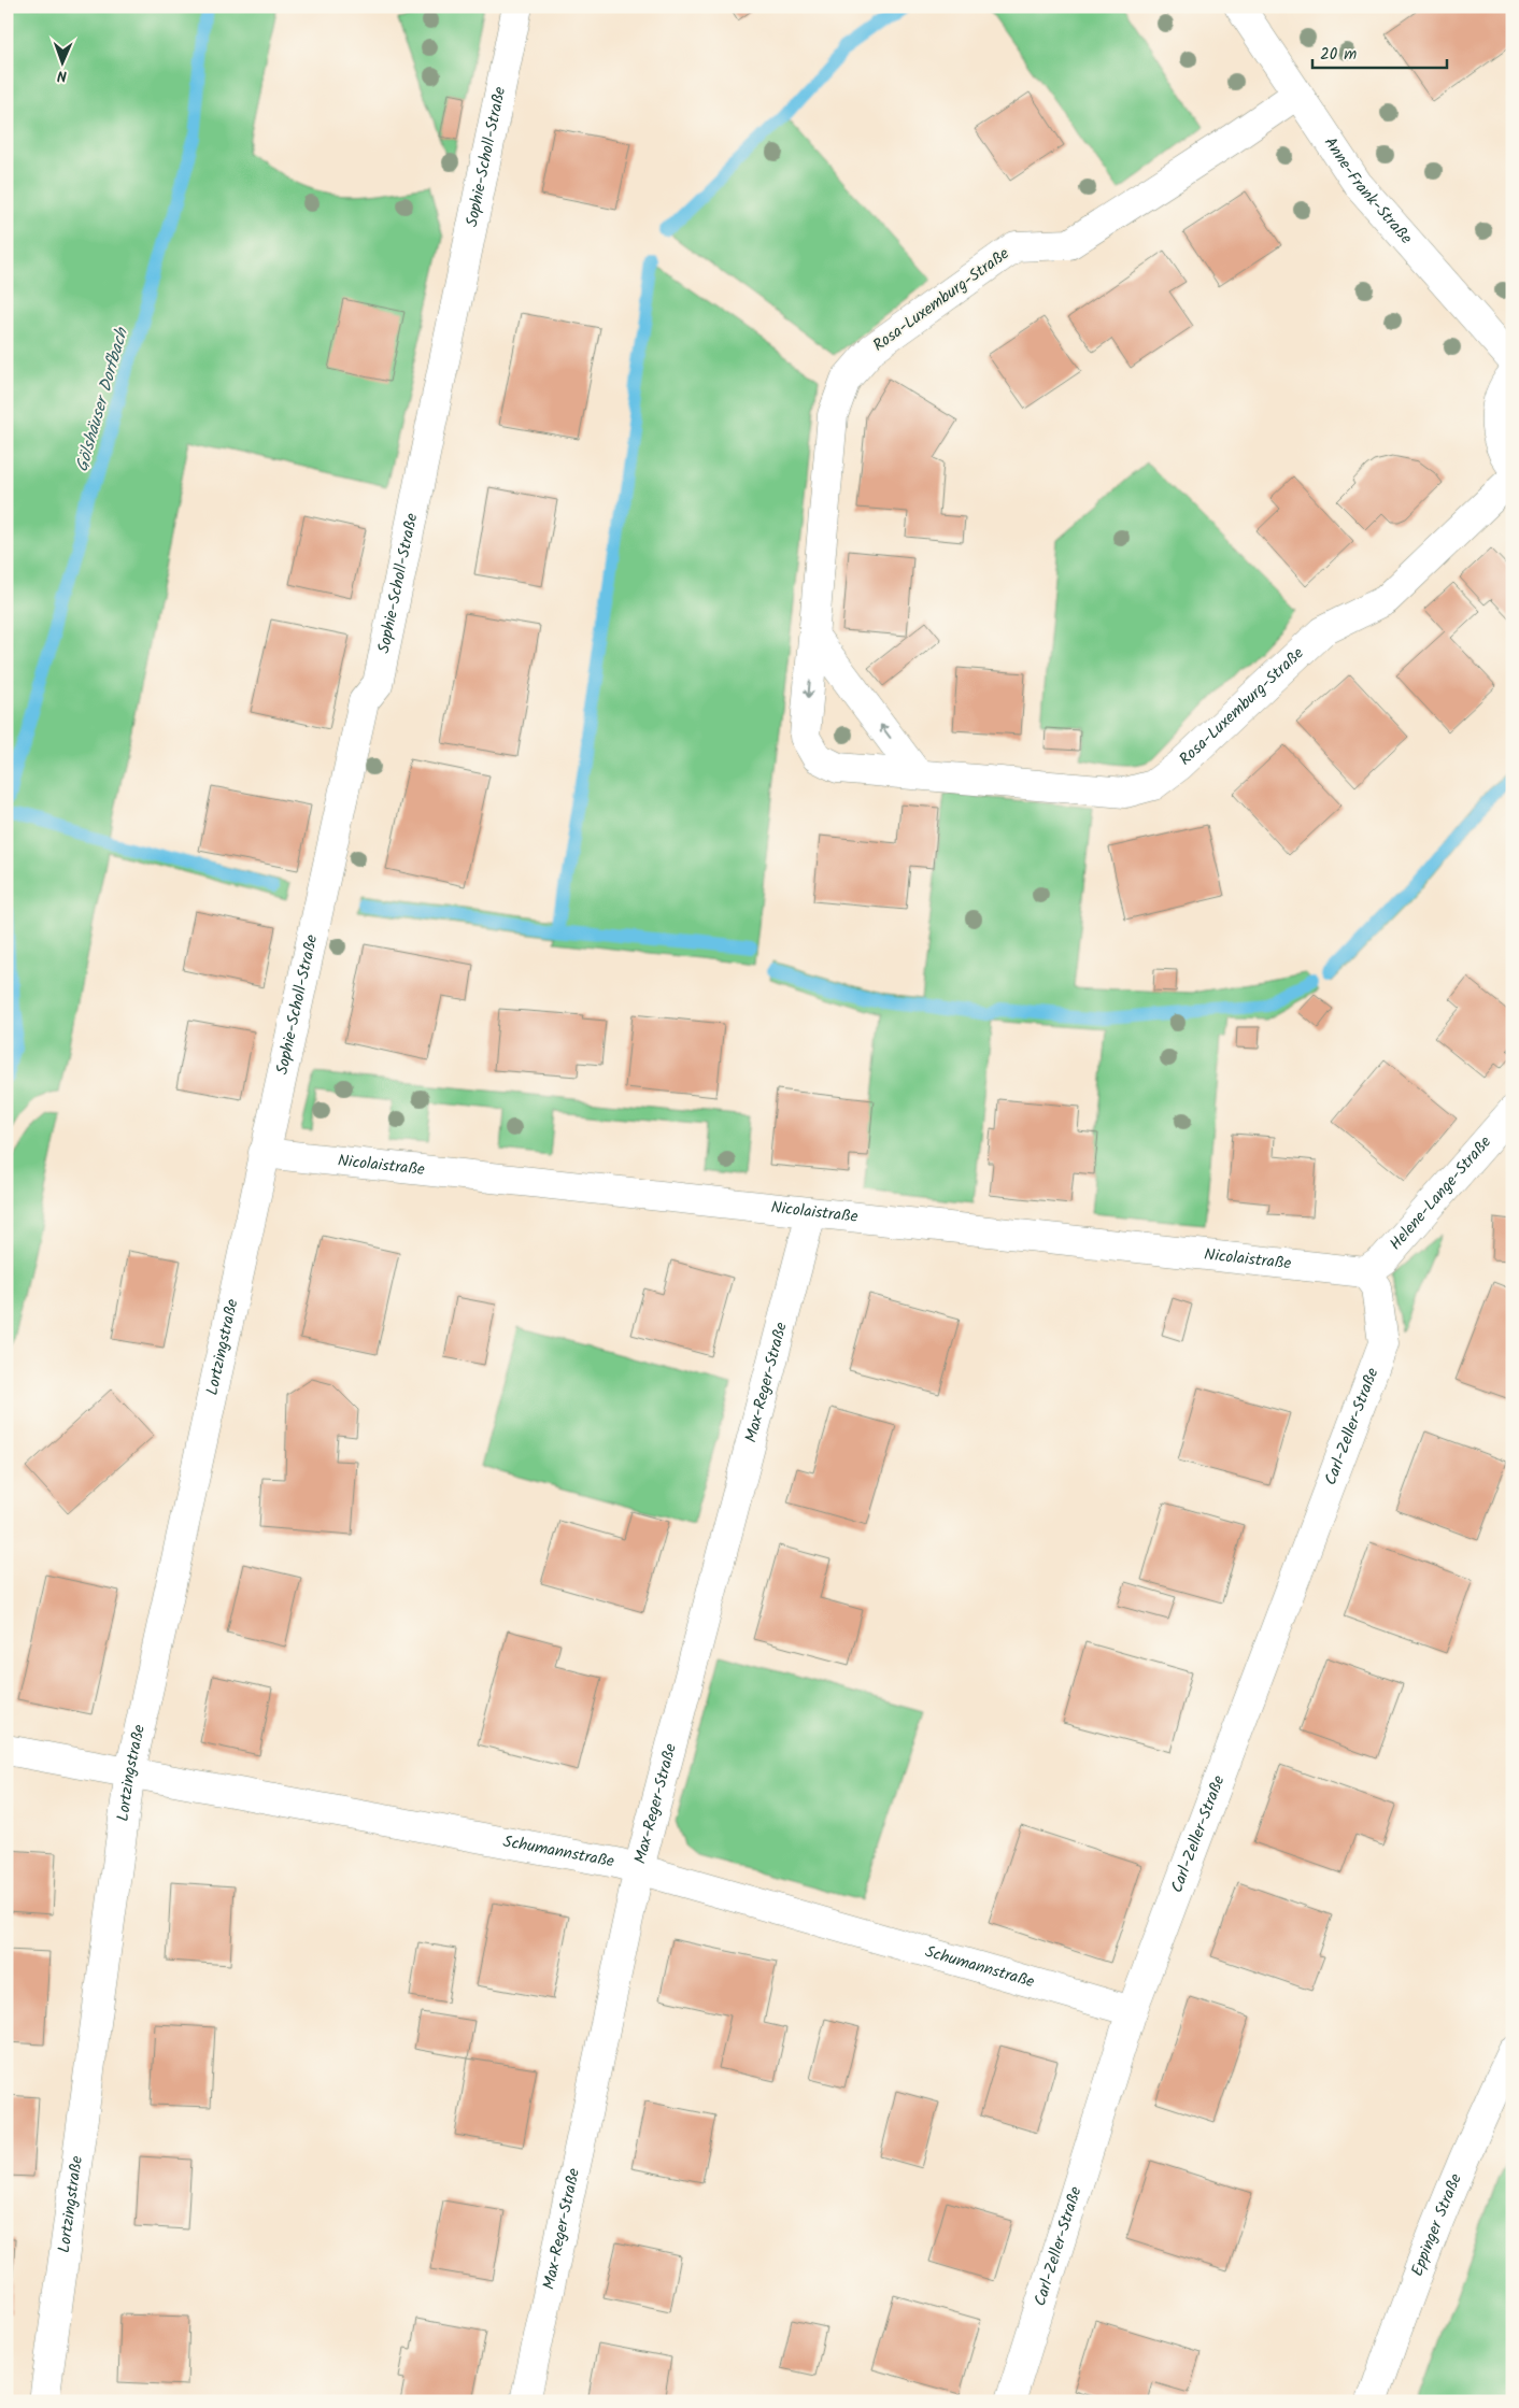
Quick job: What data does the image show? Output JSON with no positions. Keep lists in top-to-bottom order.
{
  "streets": {
    "street": [
      "Sophie-Scholl-Straße",
      "Anne-Frank-Straße",
      "Rosa-Luxemburg-Straße",
      "Nicolaistraße",
      "Helene-Lange-Straße",
      "Lortzingstraße",
      "Max-Reger-Straße",
      "Carl-Zeller-Straße",
      "Schumannstraße",
      "Eppinger Straße"
    ]
  },
  "crossings": [
    ["Sophie-Scholl-Straße", "Nicolaistraße"],
    ["Sophie-Scholl-Straße", "Lortzingstraße"],
    ["Anne-Frank-Straße", "Rosa-Luxemburg-Straße"],
    ["Nicolaistraße", "Helene-Lange-Straße"],
    ["Nicolaistraße", "Lortzingstraße"],
    ["Nicolaistraße", "Max-Reger-Straße"],
    ["Nicolaistraße", "Carl-Zeller-Straße"],
    ["Helene-Lange-Straße", "Carl-Zeller-Straße"],
    ["Lortzingstraße", "Schumannstraße"],
    ["Max-Reger-Straße", "Schumannstraße"],
    ["Carl-Zeller-Straße", "Schumannstraße"]
  ],
  "water": ["Gölshäuser Dorfbach"],
  "scale_bar": "20 m",
  "north": "bottom"
}
